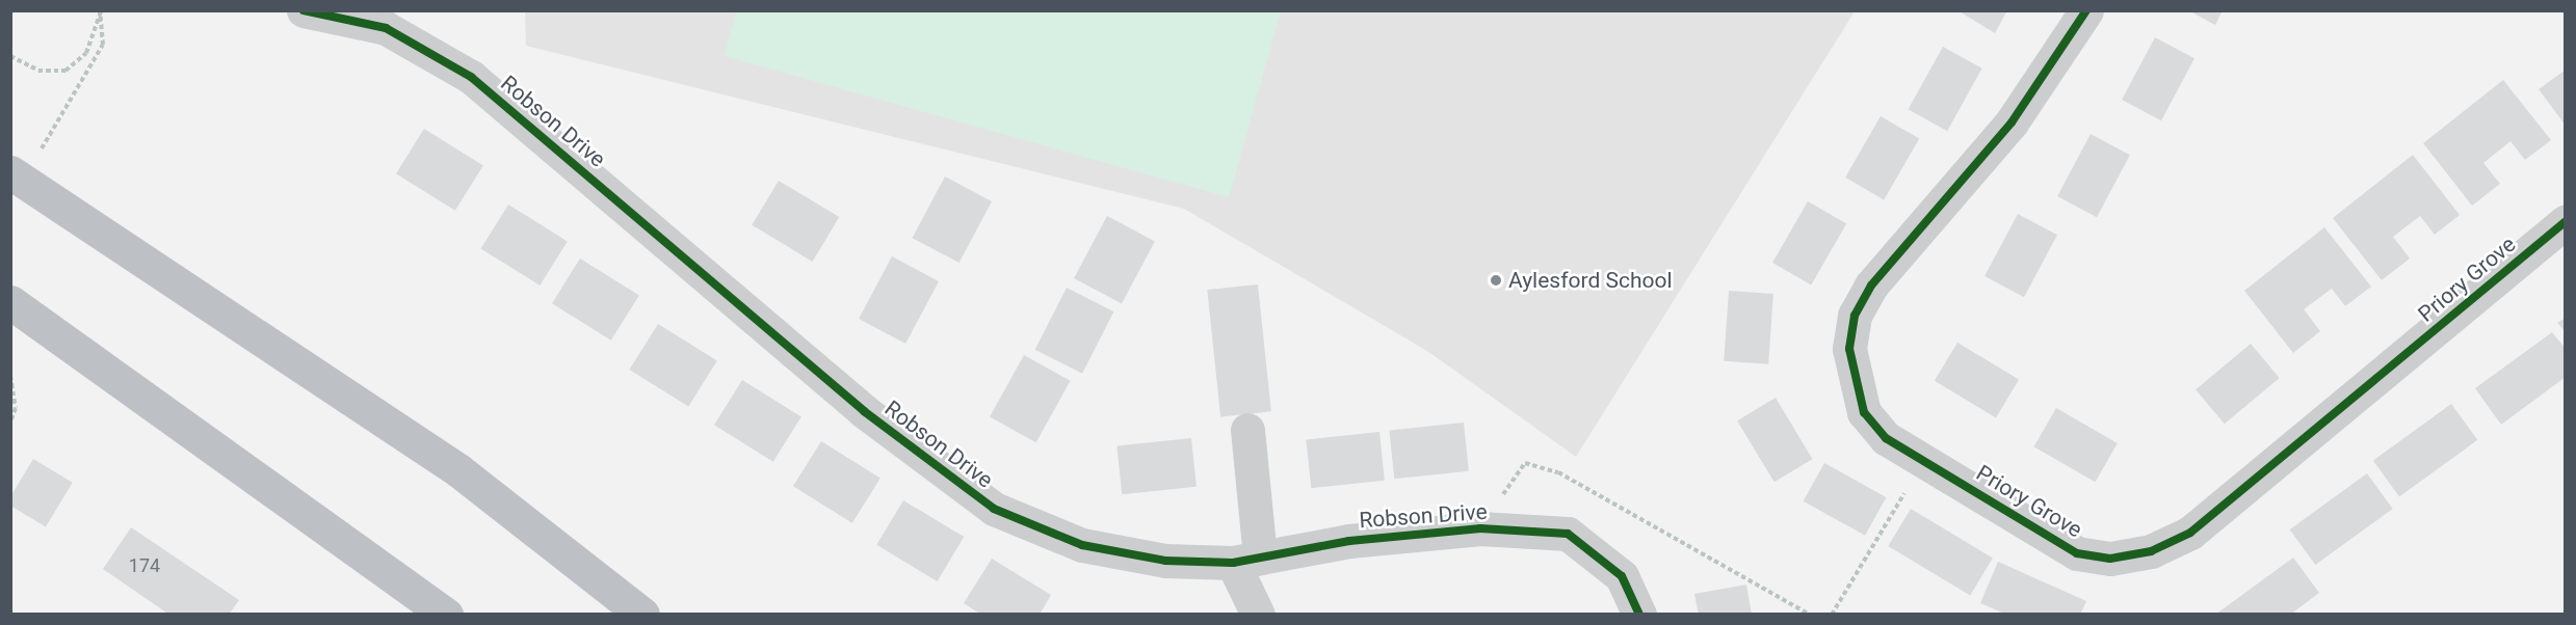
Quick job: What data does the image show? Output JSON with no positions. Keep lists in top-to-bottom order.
{
  "streets": {
    "street": ["Robson Drive", "Priory Grove"]
  },
  "places": ["Aylesford School"],
  "house_numbers": ["174"]
}
